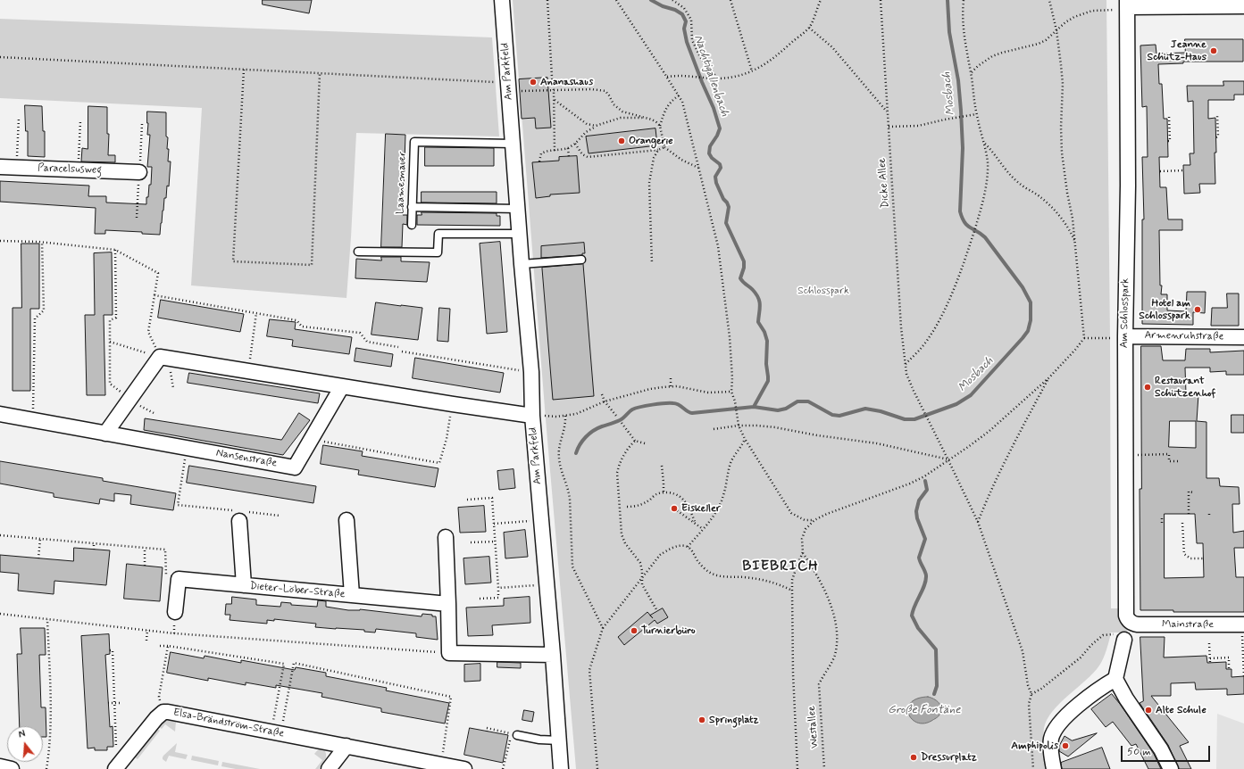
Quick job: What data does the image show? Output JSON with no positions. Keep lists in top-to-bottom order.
{
  "streets": {
    "street": [
      "Am Parkfeld",
      "Paracelsusweg",
      "Am Schlosspark",
      "Armenruhstraße",
      "Nansenstraße",
      "Dieter-Löber-Straße",
      "Mainstraße",
      "Elsa-Brändström-Straße"
    ],
    "lane": ["Laamemauer"],
    "path": ["Dicke Allee", "Westallee"]
  },
  "crossings": [
    ["Am Parkfeld", "Laamemauer"],
    ["Am Schlosspark", "Armenruhstraße"],
    ["Am Schlosspark", "Mainstraße"]
  ],
  "districts": ["BIEBRICH"],
  "water": ["Nachtigallenbach", "Mosbach", "Große Fontäne"],
  "parks": ["Schlosspark"],
  "places": [
    "Jeanne Schütz-Haus",
    "Ananashaus",
    "Orangerie",
    "Hotel am Schlosspark",
    "Restaurant Schützenhof",
    "Eiskeller",
    "Turnierbüro",
    "Alte Schule",
    "Springplatz",
    "Amphipolis",
    "Dressurplatz"
  ],
  "scale_bar": "50 m",
  "north": "top"
}
